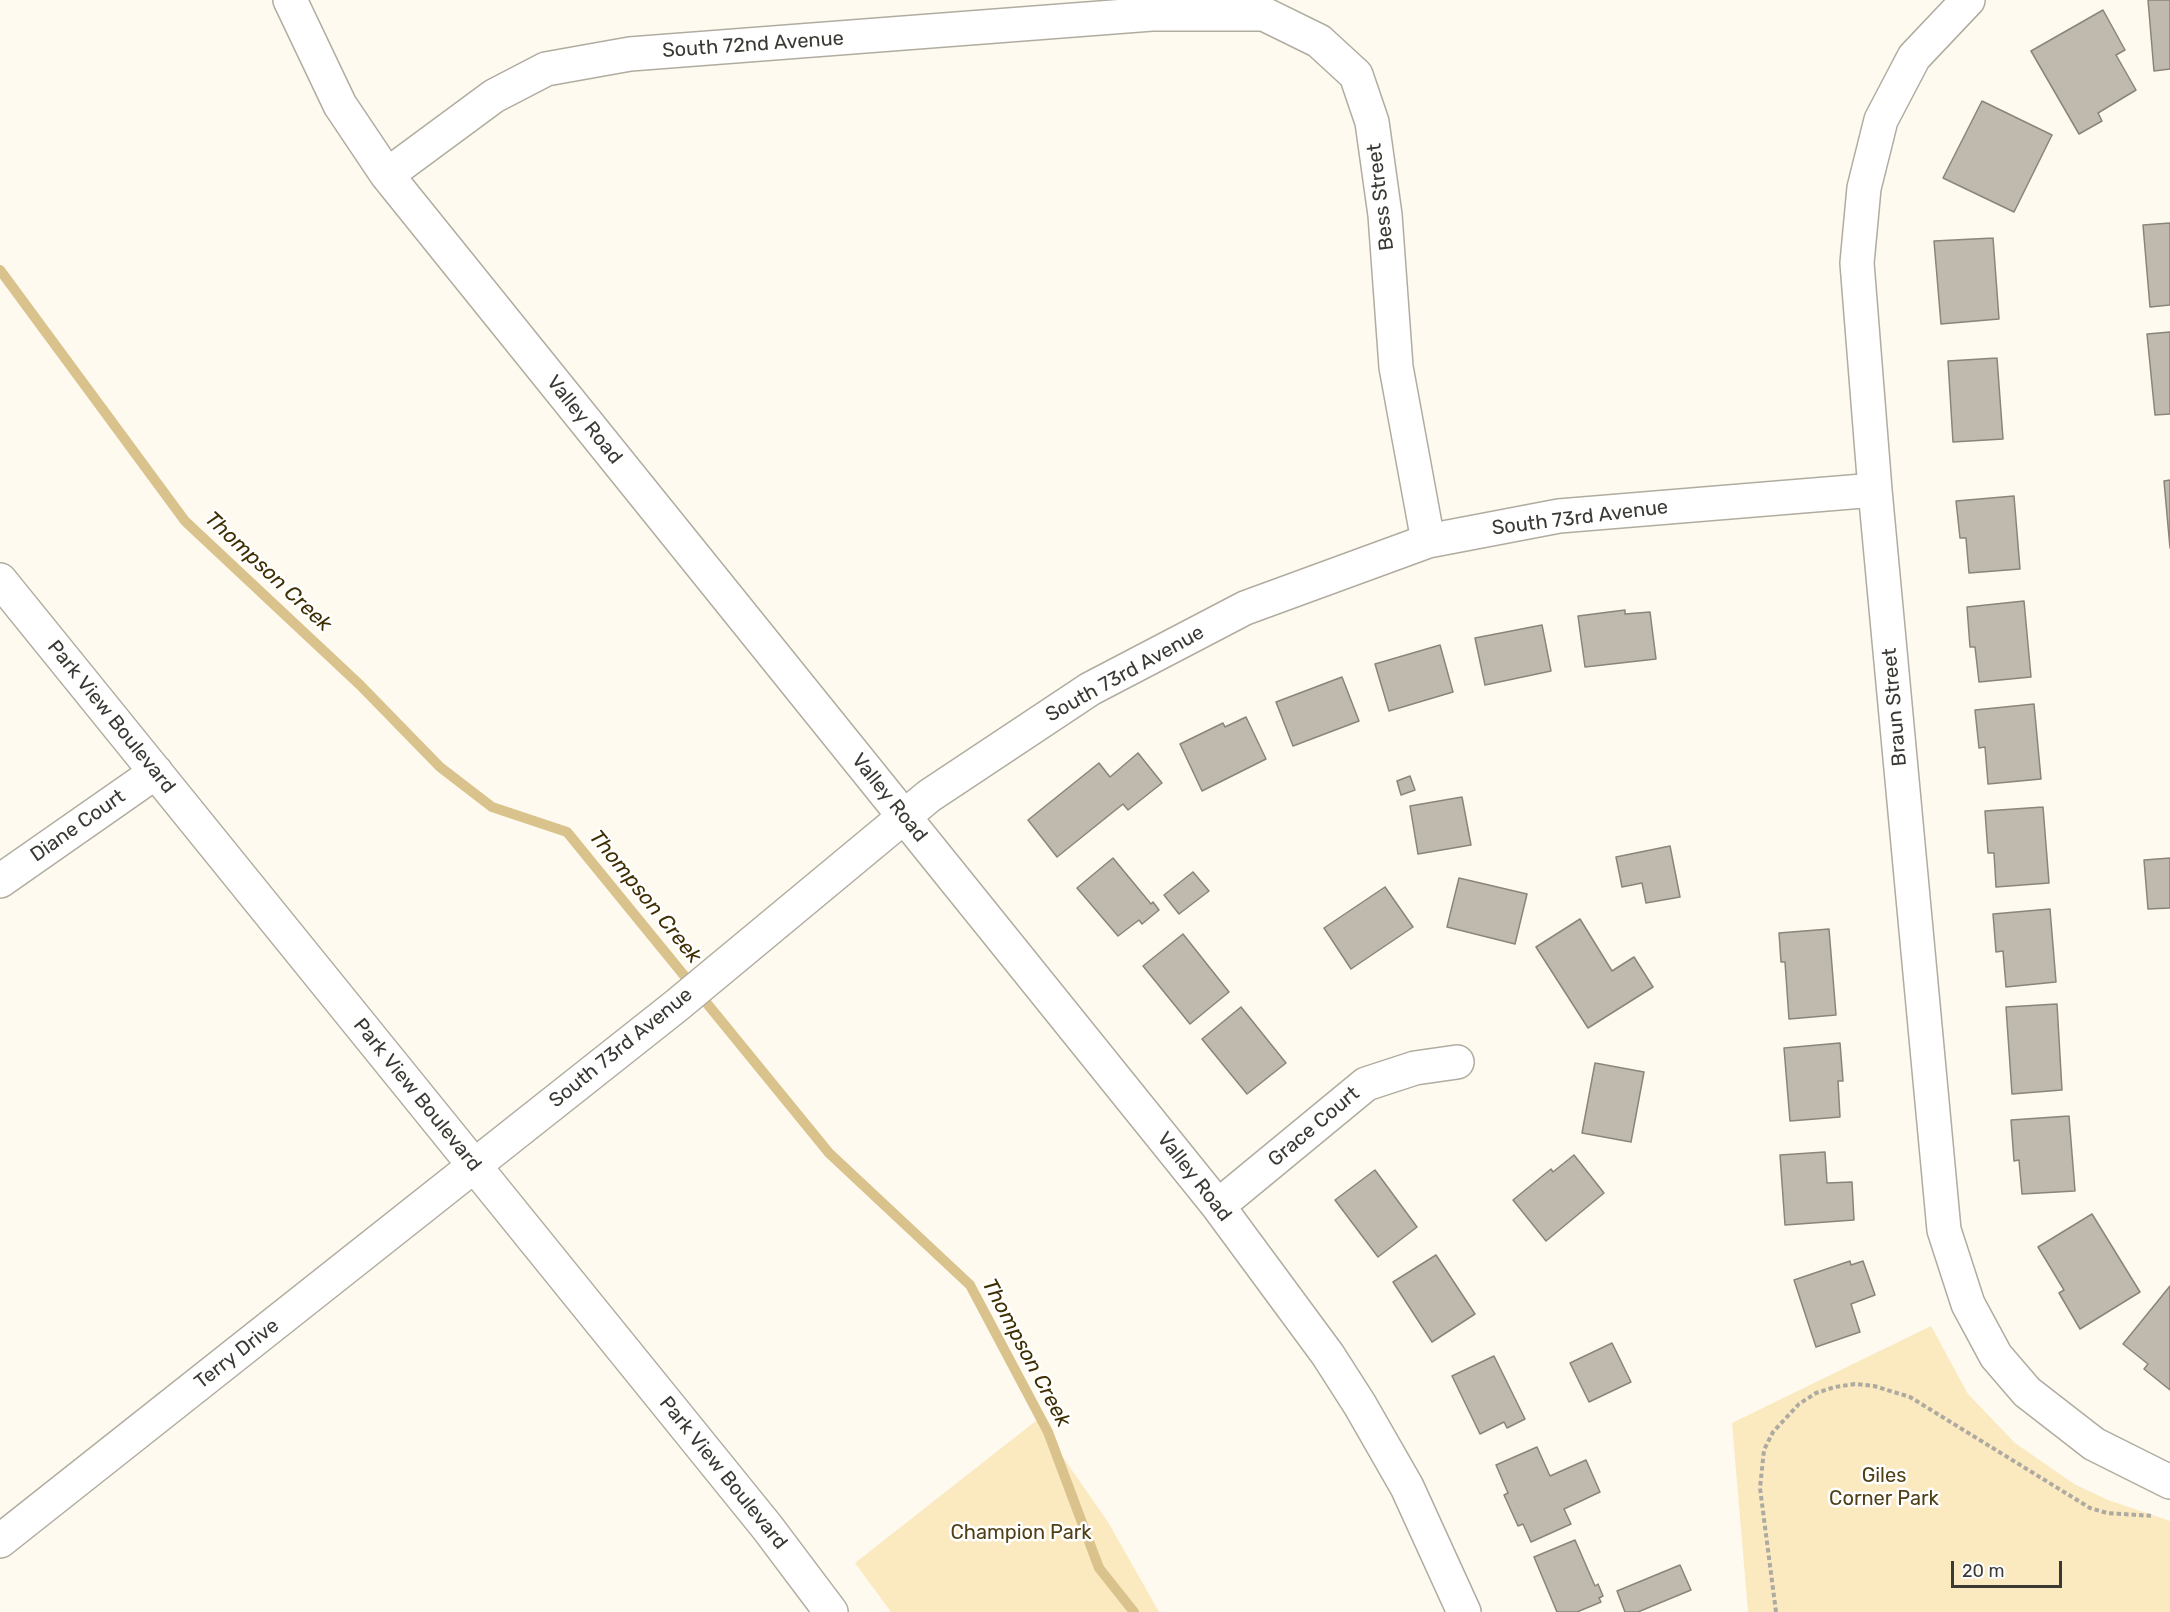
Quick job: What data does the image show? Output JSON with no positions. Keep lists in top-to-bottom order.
{
  "streets": {
    "street": [
      "South 72nd Avenue",
      "Bess Street",
      "Valley Road",
      "South 73rd Avenue",
      "Braun Street",
      "Park View Boulevard",
      "Diane Court",
      "Grace Court",
      "Terry Drive"
    ]
  },
  "crossings": [
    ["South 72nd Avenue", "Bess Street"],
    ["South 72nd Avenue", "Valley Road"],
    ["Bess Street", "South 73rd Avenue"],
    ["Valley Road", "South 73rd Avenue"],
    ["Valley Road", "Grace Court"],
    ["South 73rd Avenue", "Braun Street"],
    ["South 73rd Avenue", "Park View Boulevard"],
    ["South 73rd Avenue", "Terry Drive"],
    ["Park View Boulevard", "Diane Court"],
    ["Park View Boulevard", "Terry Drive"]
  ],
  "water": ["Thompson Creek"],
  "parks": ["Giles Corner Park", "Champion Park"],
  "scale_bar": "20 m"
}
